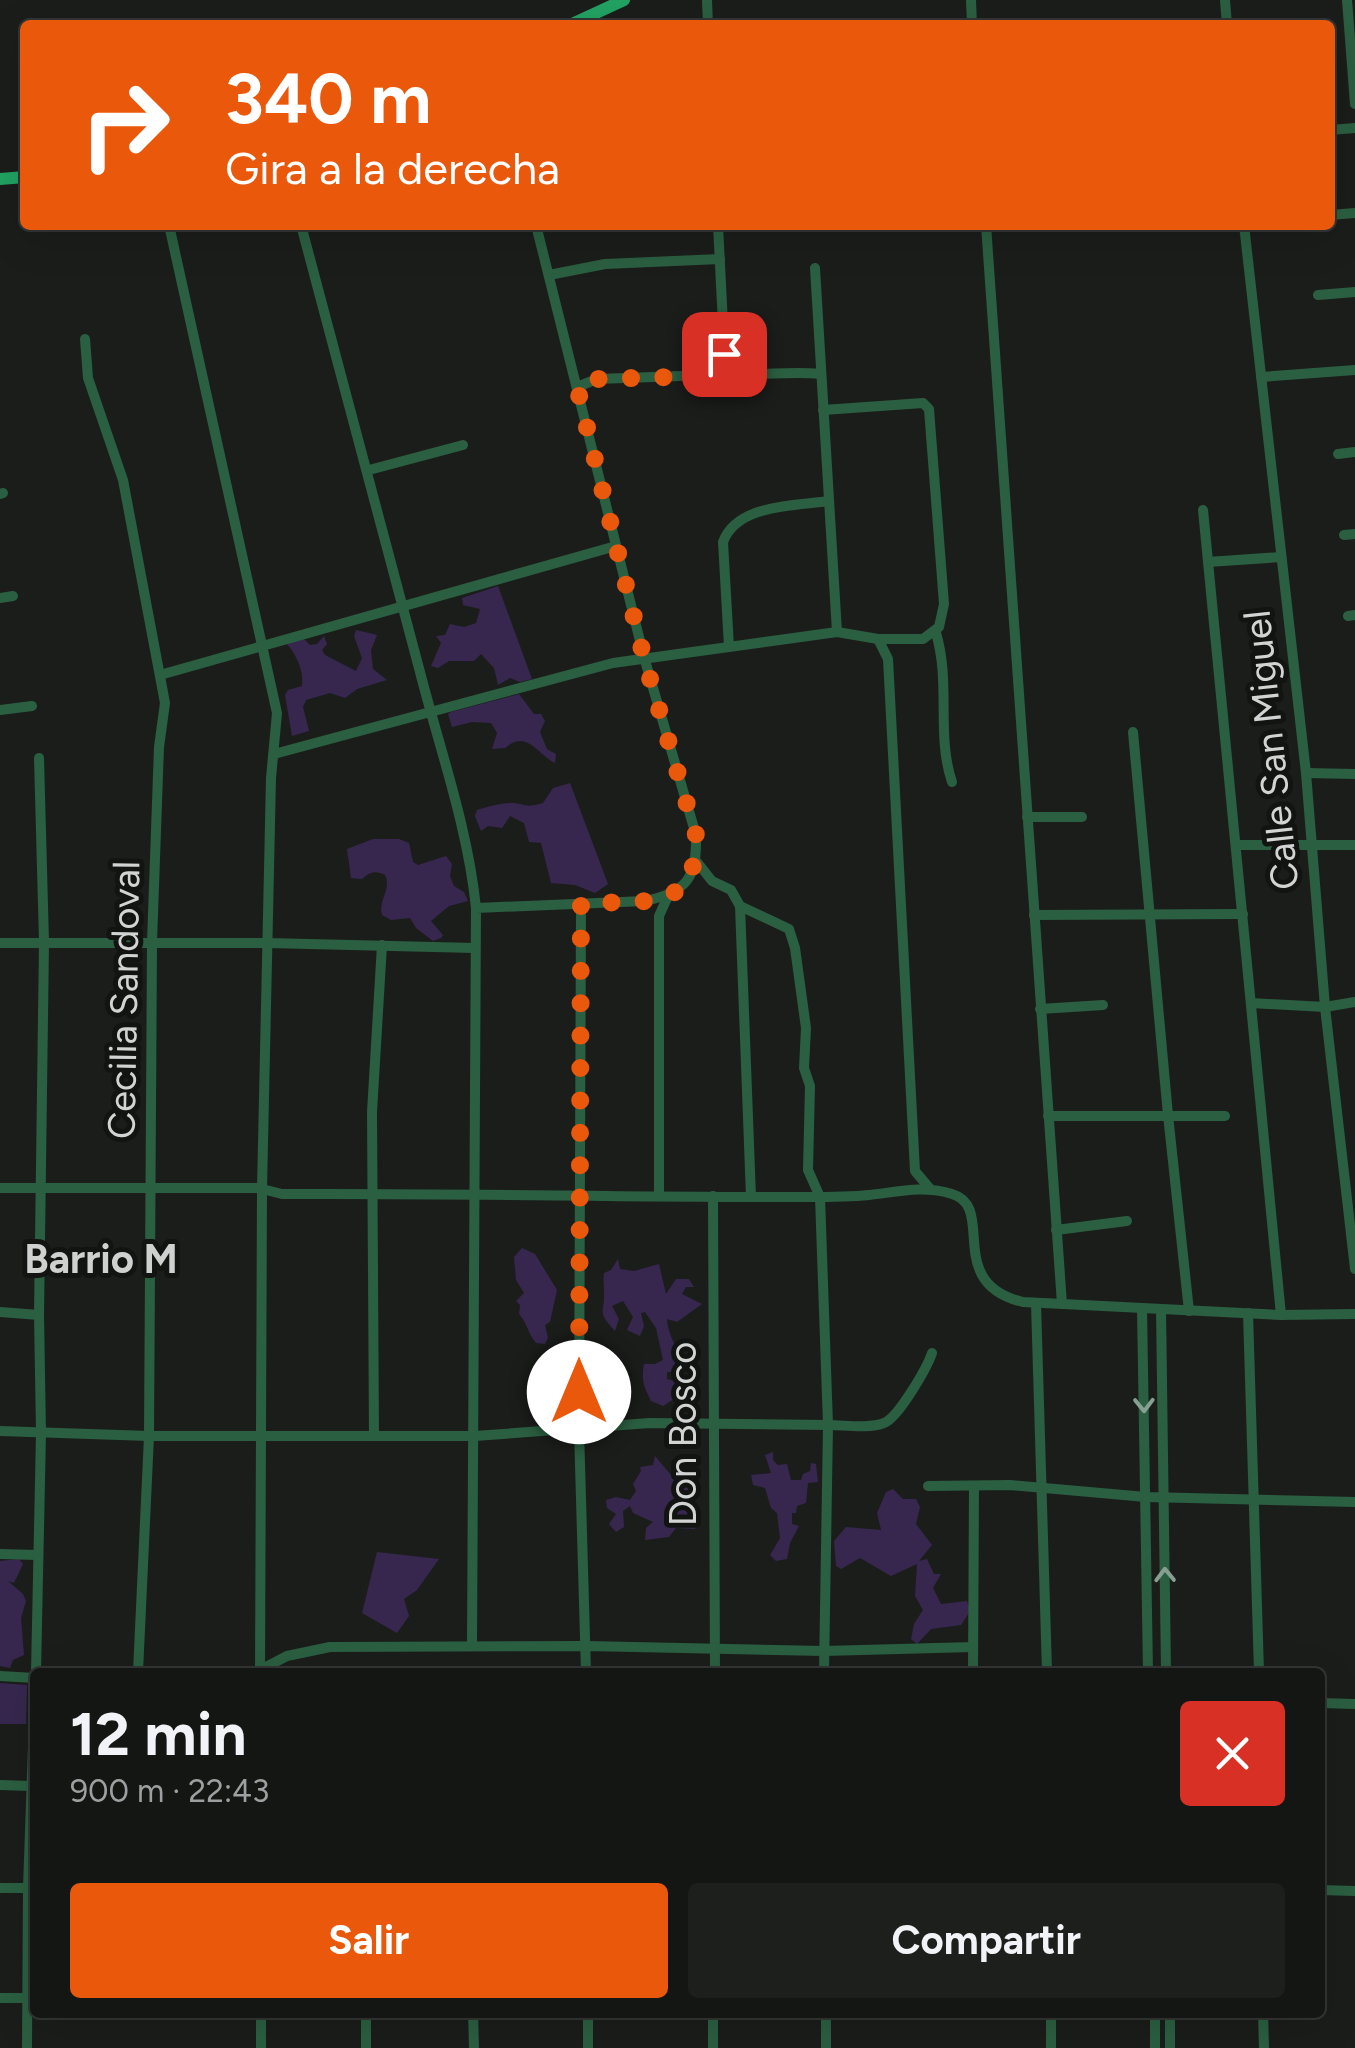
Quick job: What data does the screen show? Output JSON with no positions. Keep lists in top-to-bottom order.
{
  "streets": {
    "street": ["Calle San Miguel", "Cecilia Sandoval", "Don Bosco"]
  },
  "districts": ["Barrio M"],
  "page": {
    "turn": ["340 m", "Gira a la derecha"],
    "heading": ["12 min", "900 m · 22:43"],
    "buttons": ["Salir", "Compartir"]
  }
}
